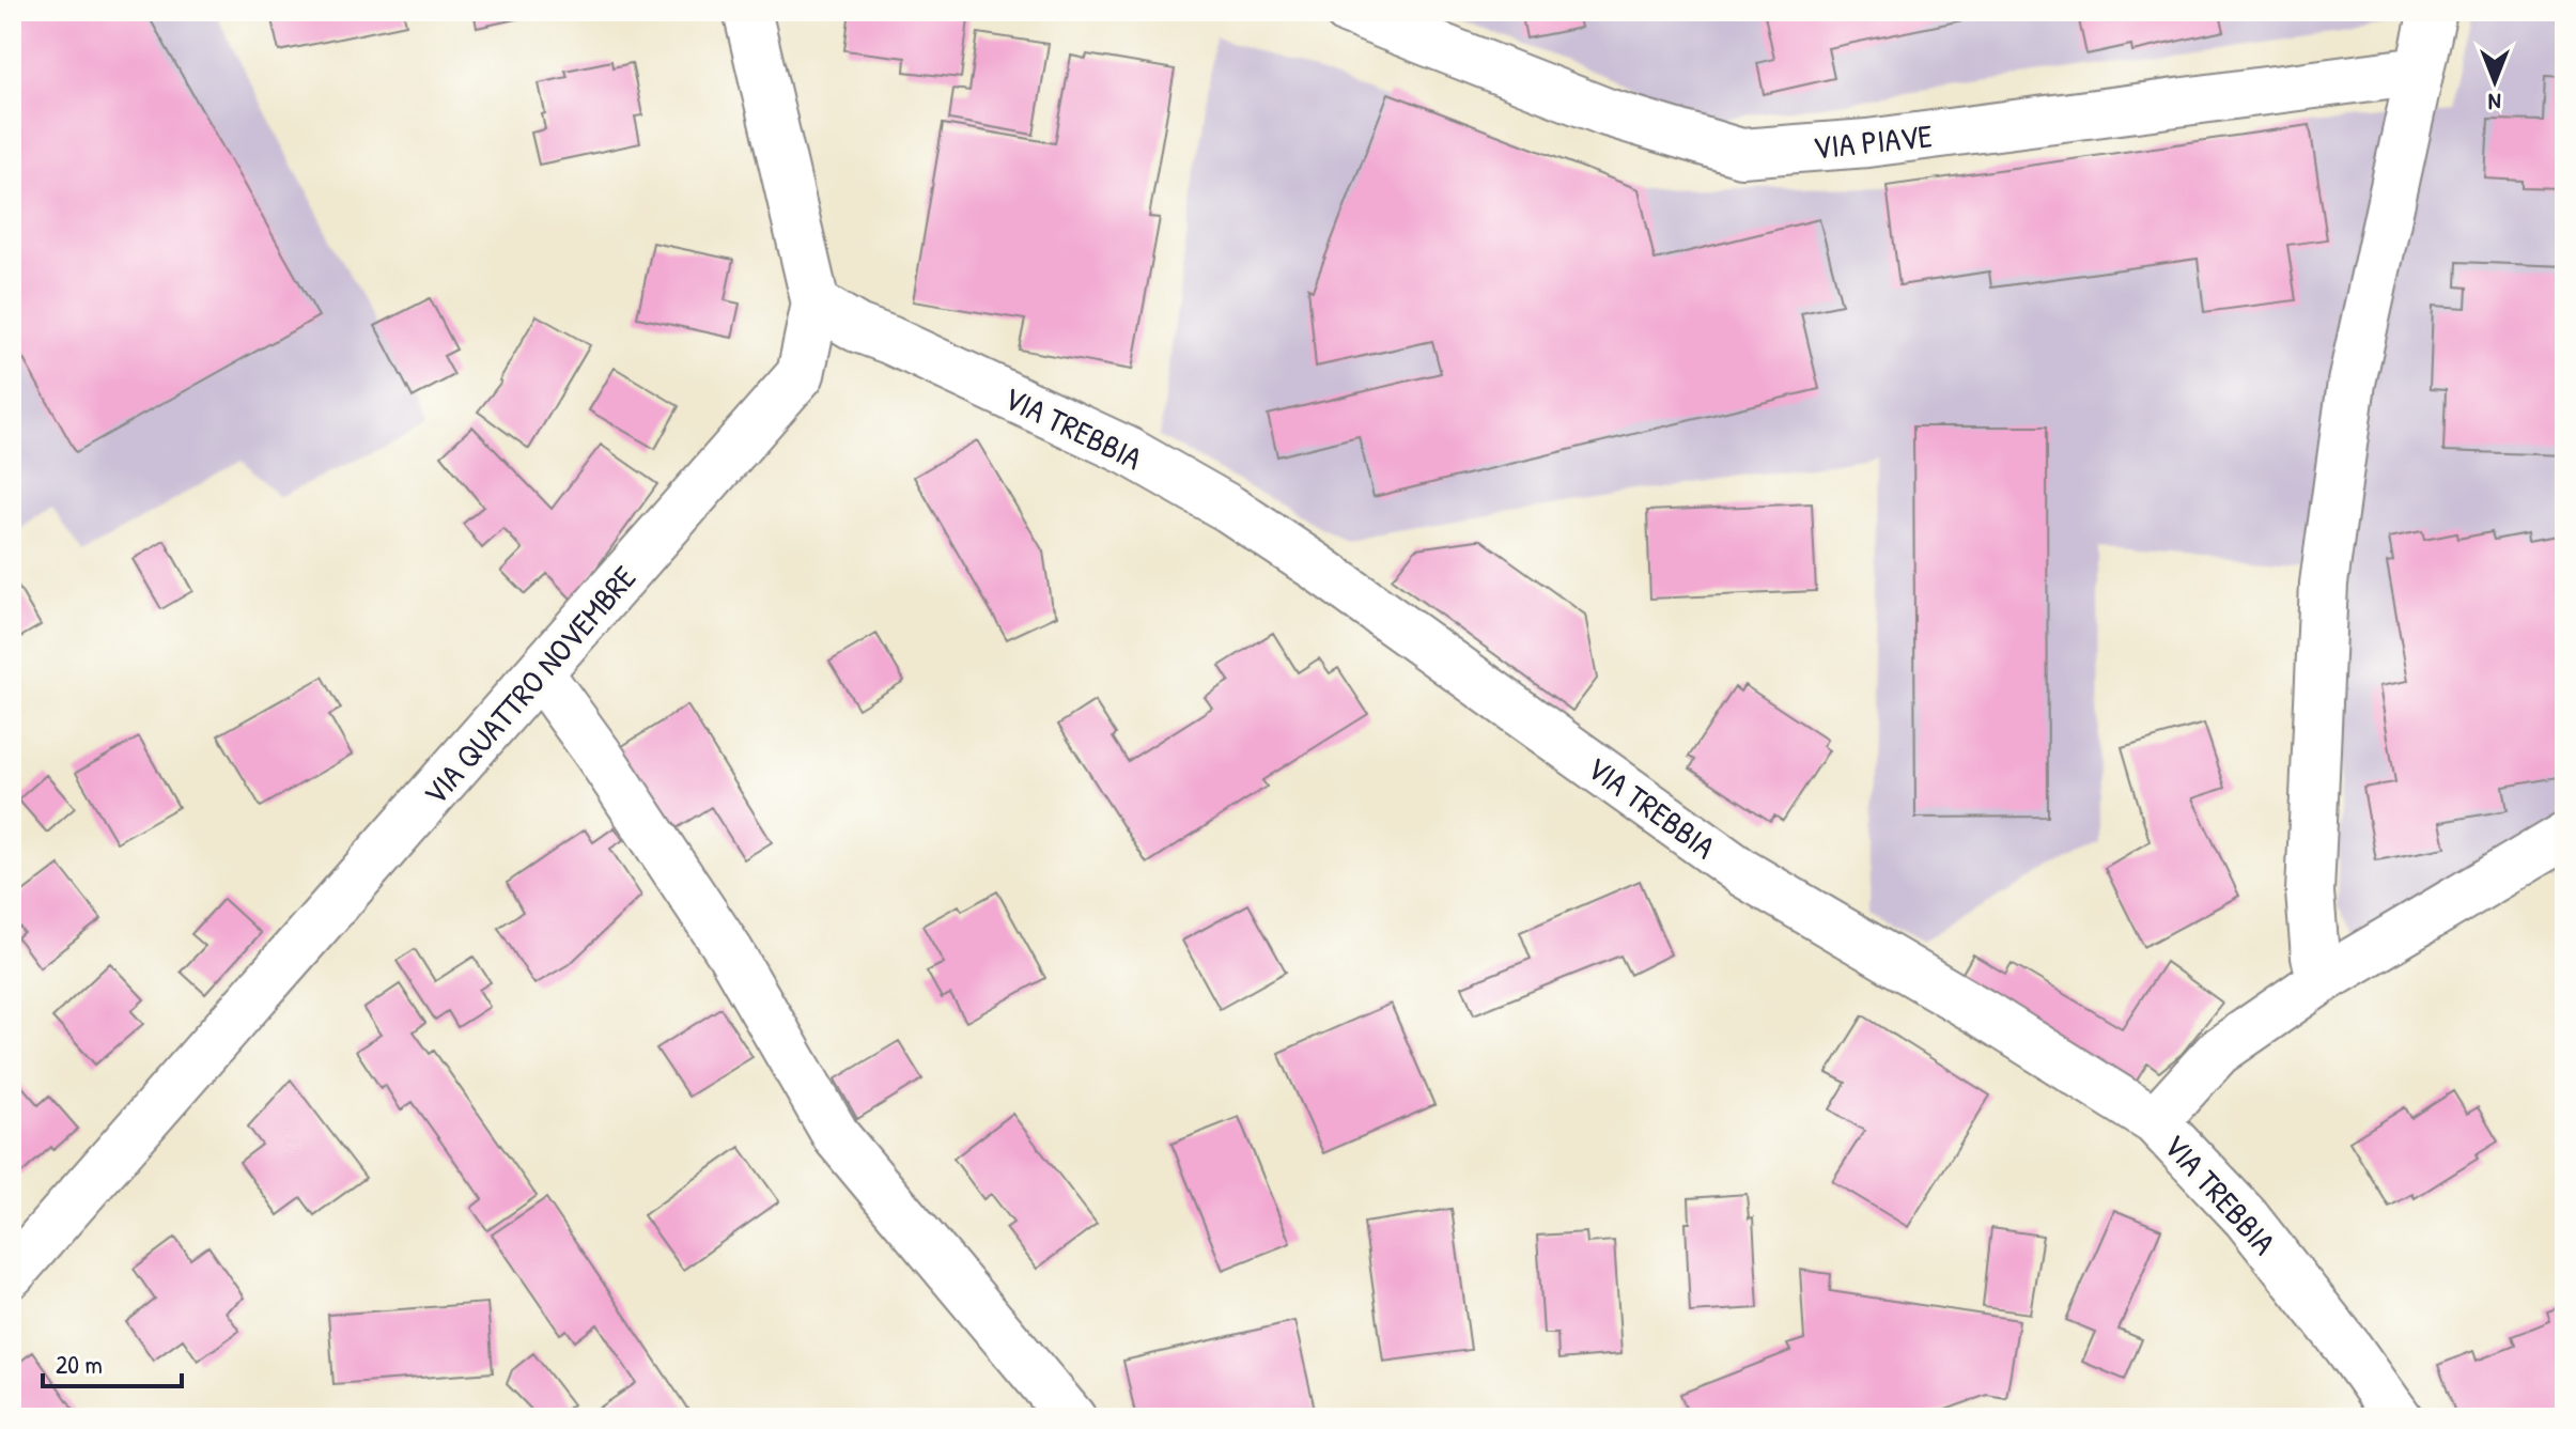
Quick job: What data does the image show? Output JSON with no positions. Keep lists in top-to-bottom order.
{
  "streets": {
    "street": ["VIA PIAVE", "VIA TREBBIA", "VIA QUATTRO NOVEMBRE"]
  },
  "crossings": [
    ["VIA TREBBIA", "VIA QUATTRO NOVEMBRE"]
  ],
  "scale_bar": "20 m",
  "north": "bottom"
}
